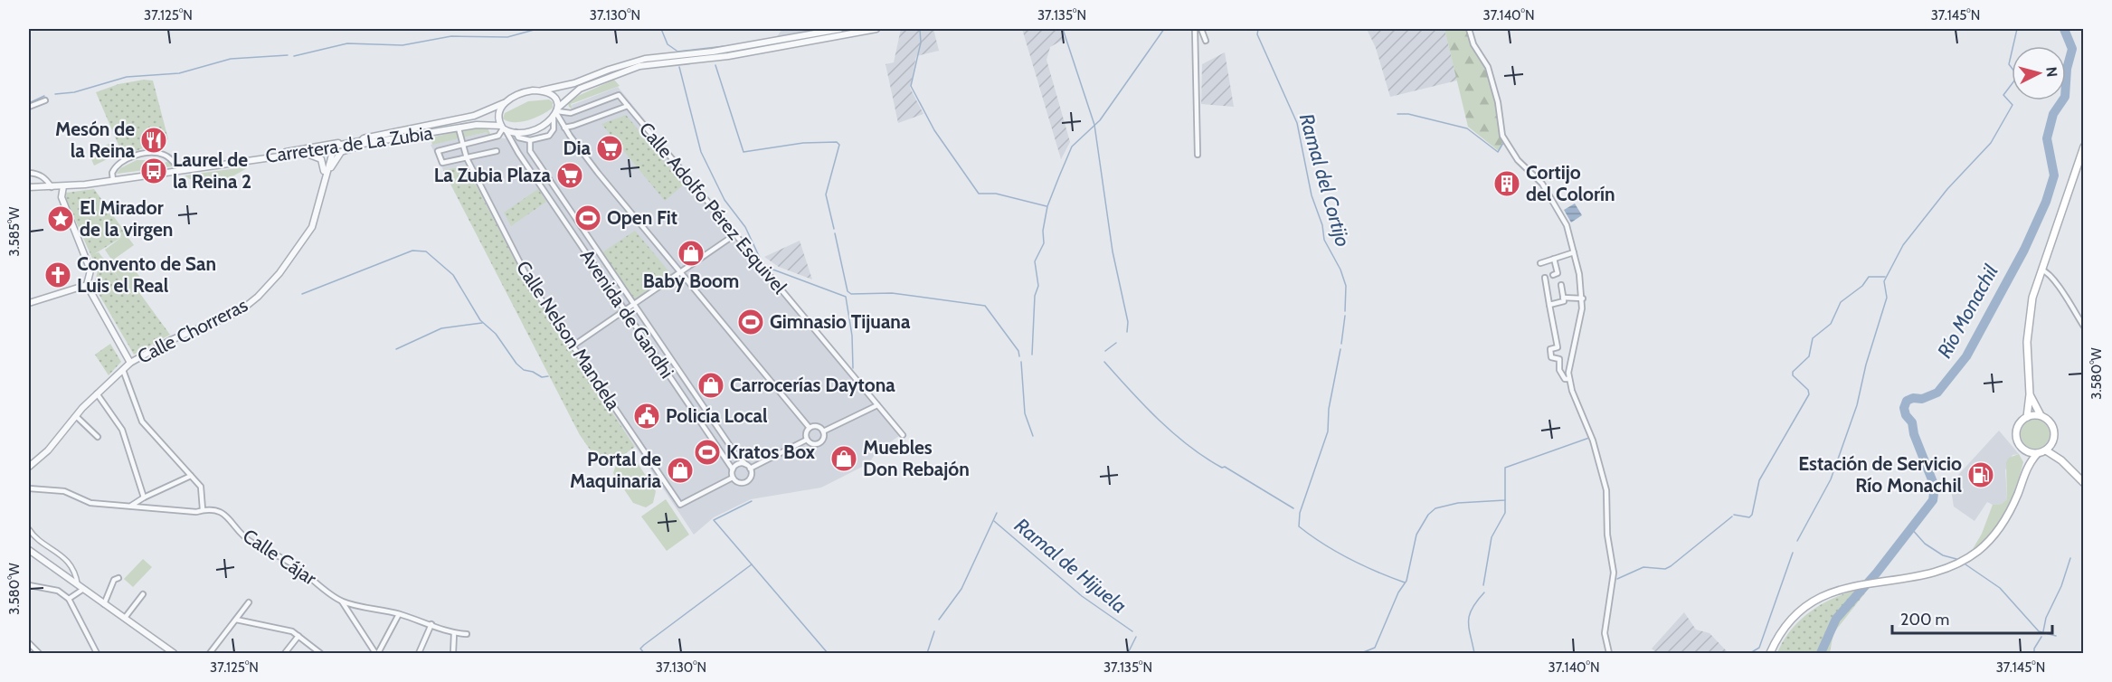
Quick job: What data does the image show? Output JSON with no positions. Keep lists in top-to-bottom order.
{
  "streets": {
    "street": [
      "Carretera de La Zubia",
      "Calle Adolfo Pérez Esquivel",
      "Avenida de Gandhi",
      "Calle Chorreras",
      "Calle Nelson Mandela",
      "Calle Cájar"
    ]
  },
  "crossings": [
    ["Carretera de La Zubia", "Avenida de Gandhi"],
    ["Carretera de La Zubia", "Calle Nelson Mandela"],
    ["Avenida de Gandhi", "Calle Nelson Mandela"]
  ],
  "water": ["Ramal del Cortijo", "Río Monachil", "Ramal de Hijuela"],
  "places": {
    "restaurant": ["Mesón de la Reina"],
    "supermarket": ["Dia", "La Zubia Plaza"],
    "bus stop": ["Laurel de la Reina 2"],
    "building": ["Cortijo del Colorín"],
    "sports": ["Open Fit", "Gimnasio Tijuana", "Kratos Box"],
    "place": ["El Mirador de la virgen"],
    "shop": [
      "Baby Boom",
      "Carrocerías Daytona",
      "Muebles Don Rebajón",
      "Portal de Maquinaria"
    ],
    "church": ["Convento de San Luis el Real"],
    "public building": ["Policía Local"],
    "fuel station": ["Estación de Servicio Río Monachil"]
  },
  "scale_bar": "200 m",
  "north": "right",
  "coordinates": [
    "37.125°N",
    "37.130°N",
    "37.135°N",
    "37.140°N",
    "37.145°N",
    "3.585°W",
    "3.580°W"
  ]
}
